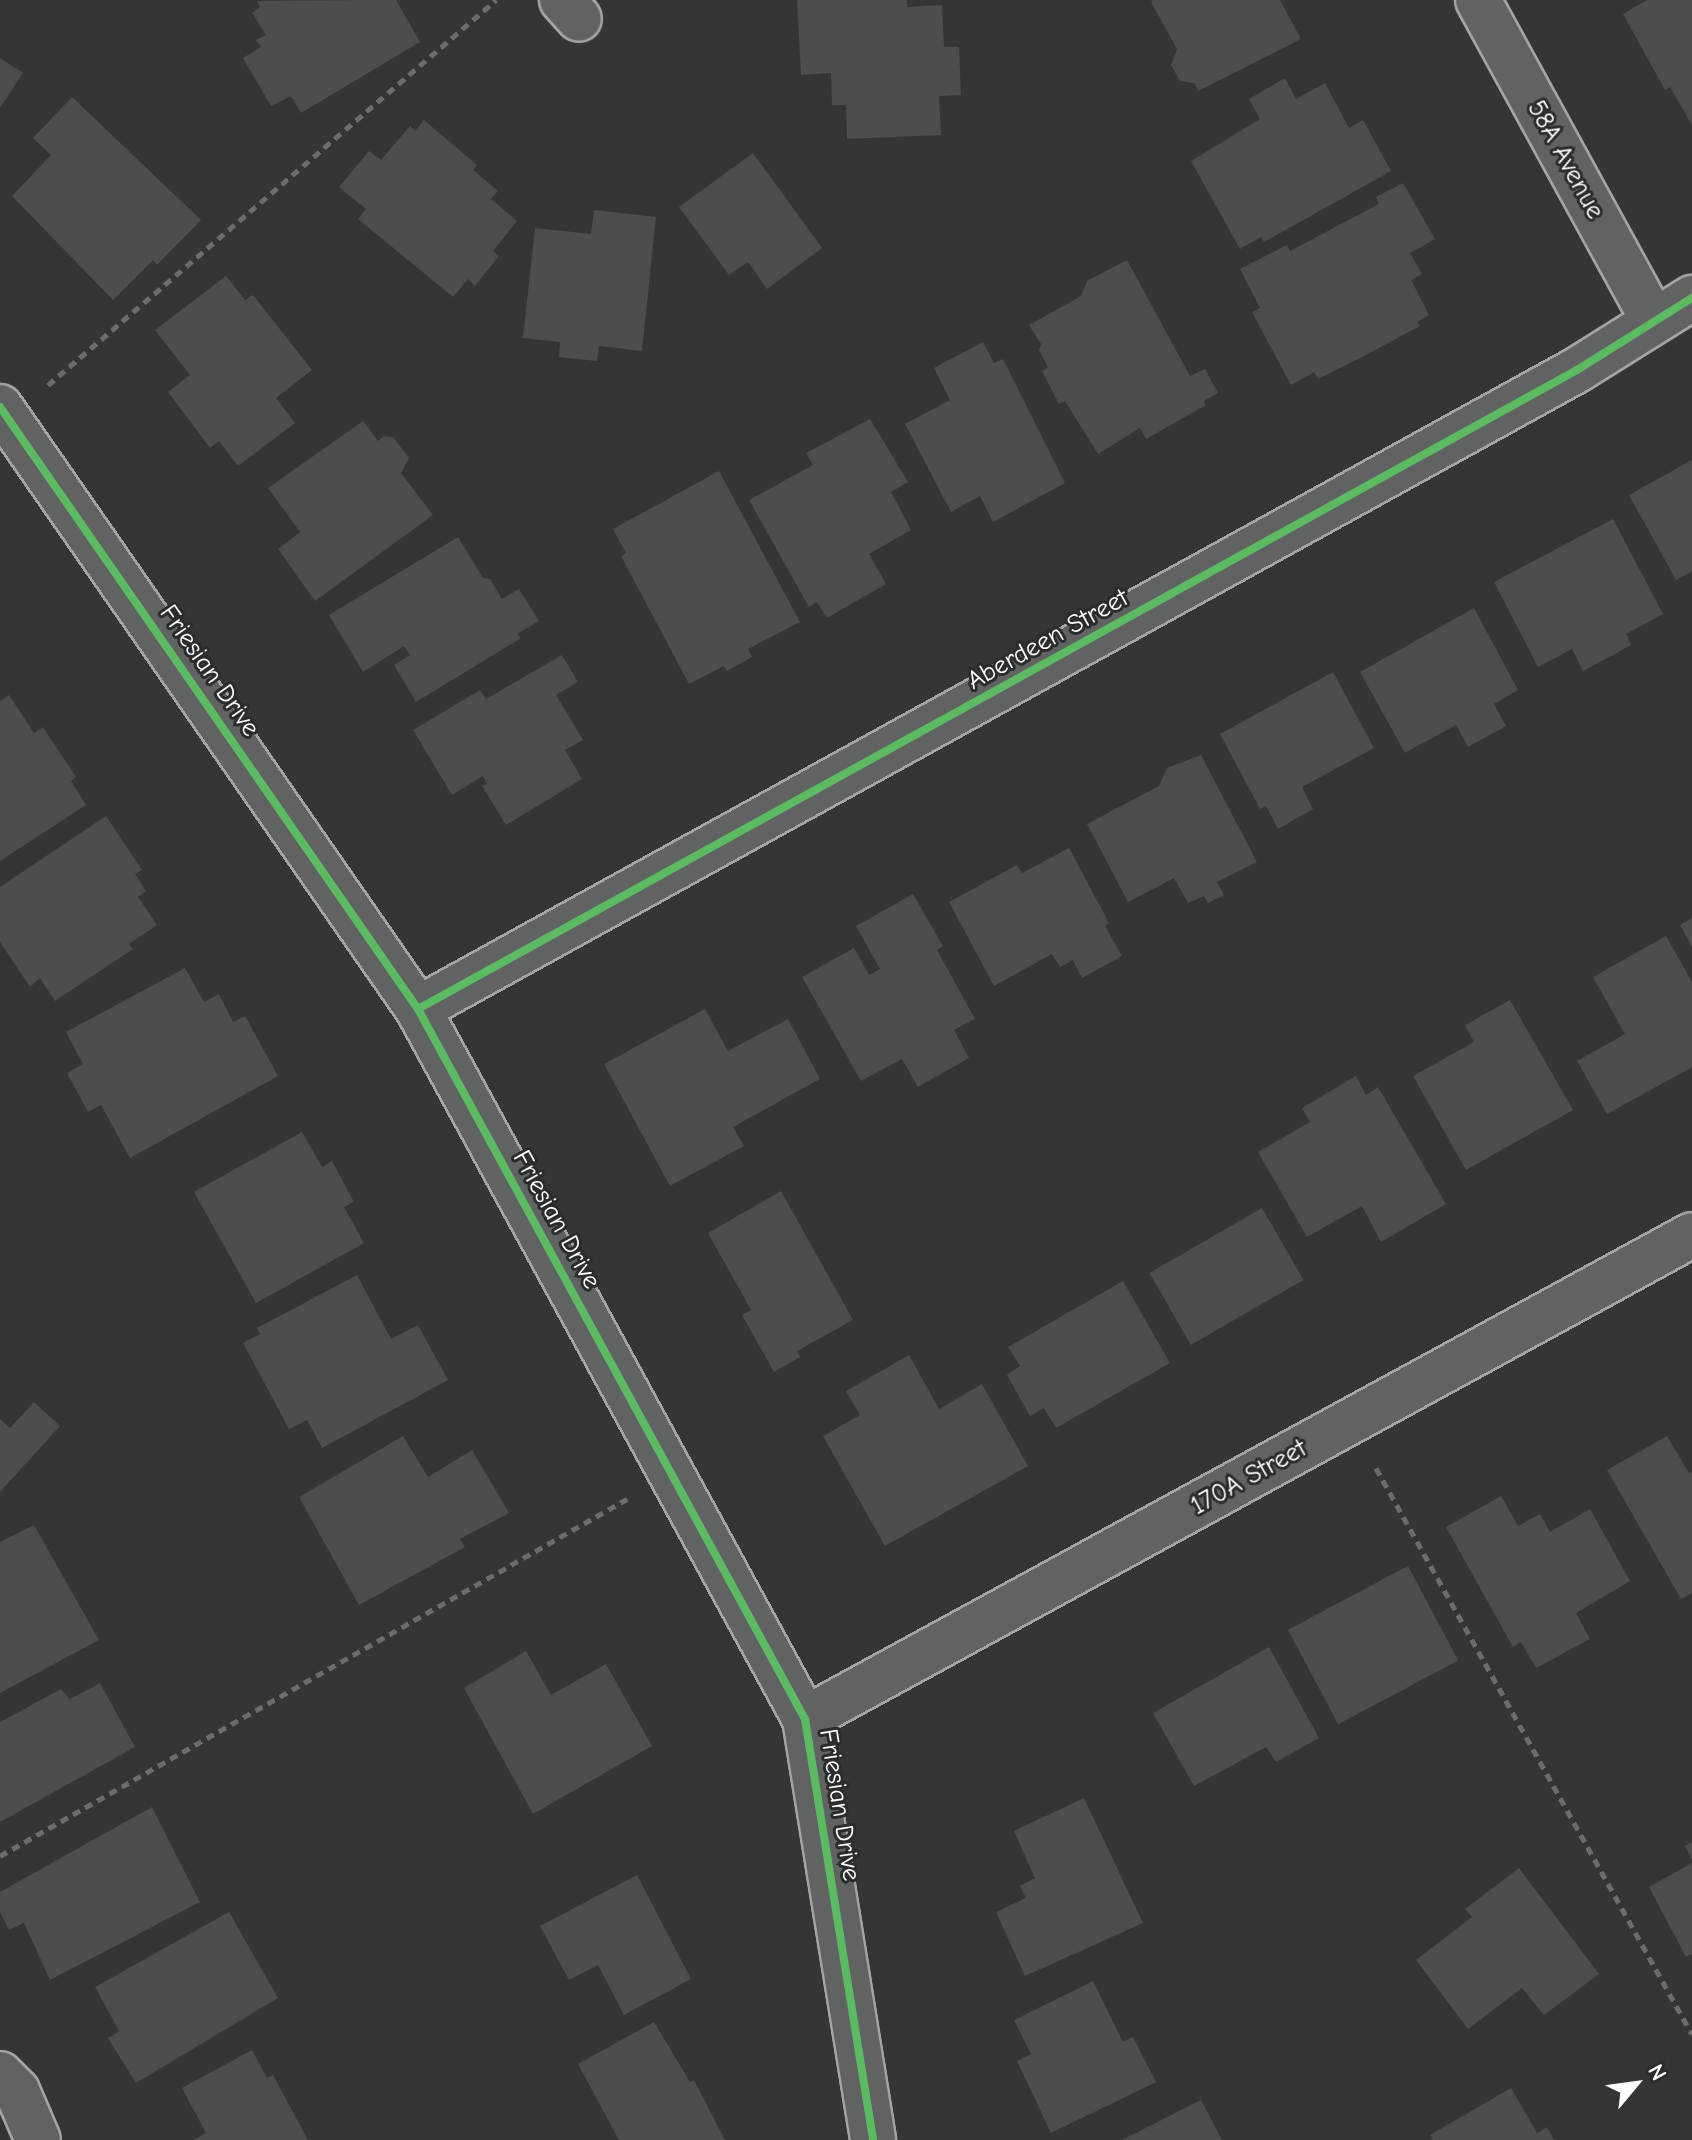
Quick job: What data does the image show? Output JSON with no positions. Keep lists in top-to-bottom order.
{
  "streets": {
    "street": [
      "58A Avenue",
      "Aberdeen Street",
      "Friesian Drive",
      "170A Street"
    ]
  },
  "crossings": [
    ["58A Avenue", "Aberdeen Street"],
    ["Aberdeen Street", "Friesian Drive"],
    ["Friesian Drive", "170A Street"]
  ],
  "north": "top right"
}
